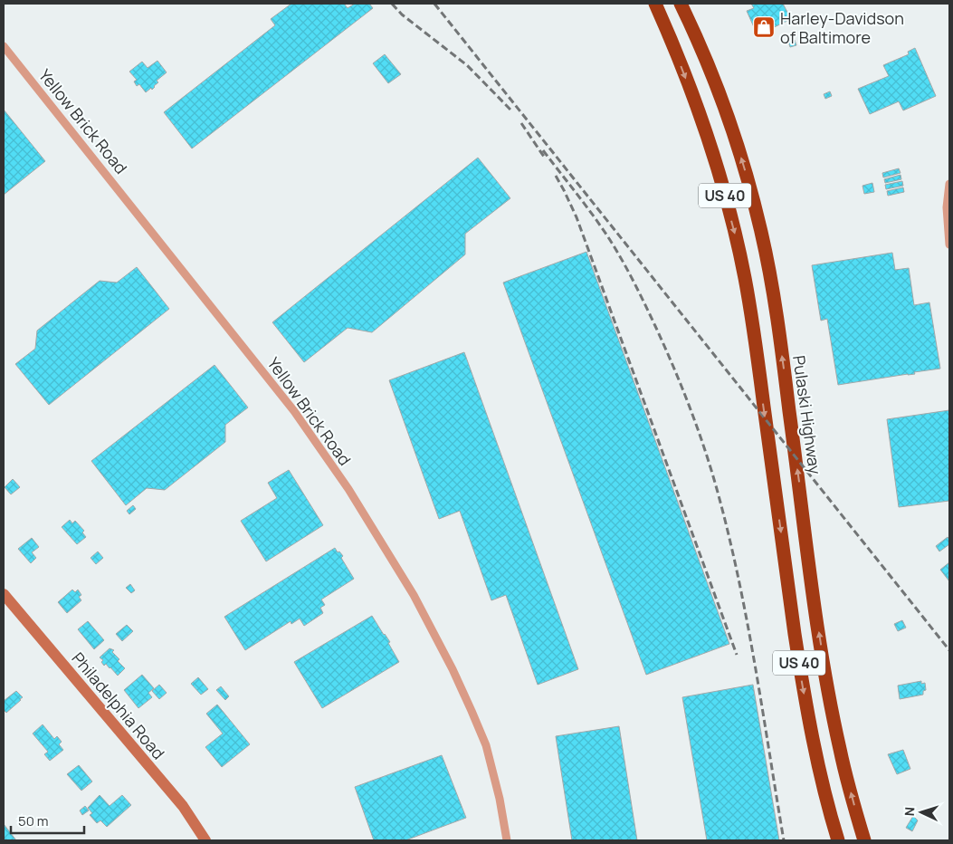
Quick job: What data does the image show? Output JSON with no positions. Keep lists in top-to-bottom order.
{
  "streets": {
    "highway": ["US 40", "Pulaski Highway"],
    "main road": ["Philadelphia Road"],
    "street": ["Yellow Brick Road"]
  },
  "places": {
    "shop": ["Harley-Davidson of Baltimore"]
  },
  "scale_bar": "50 m",
  "north": "left"
}
